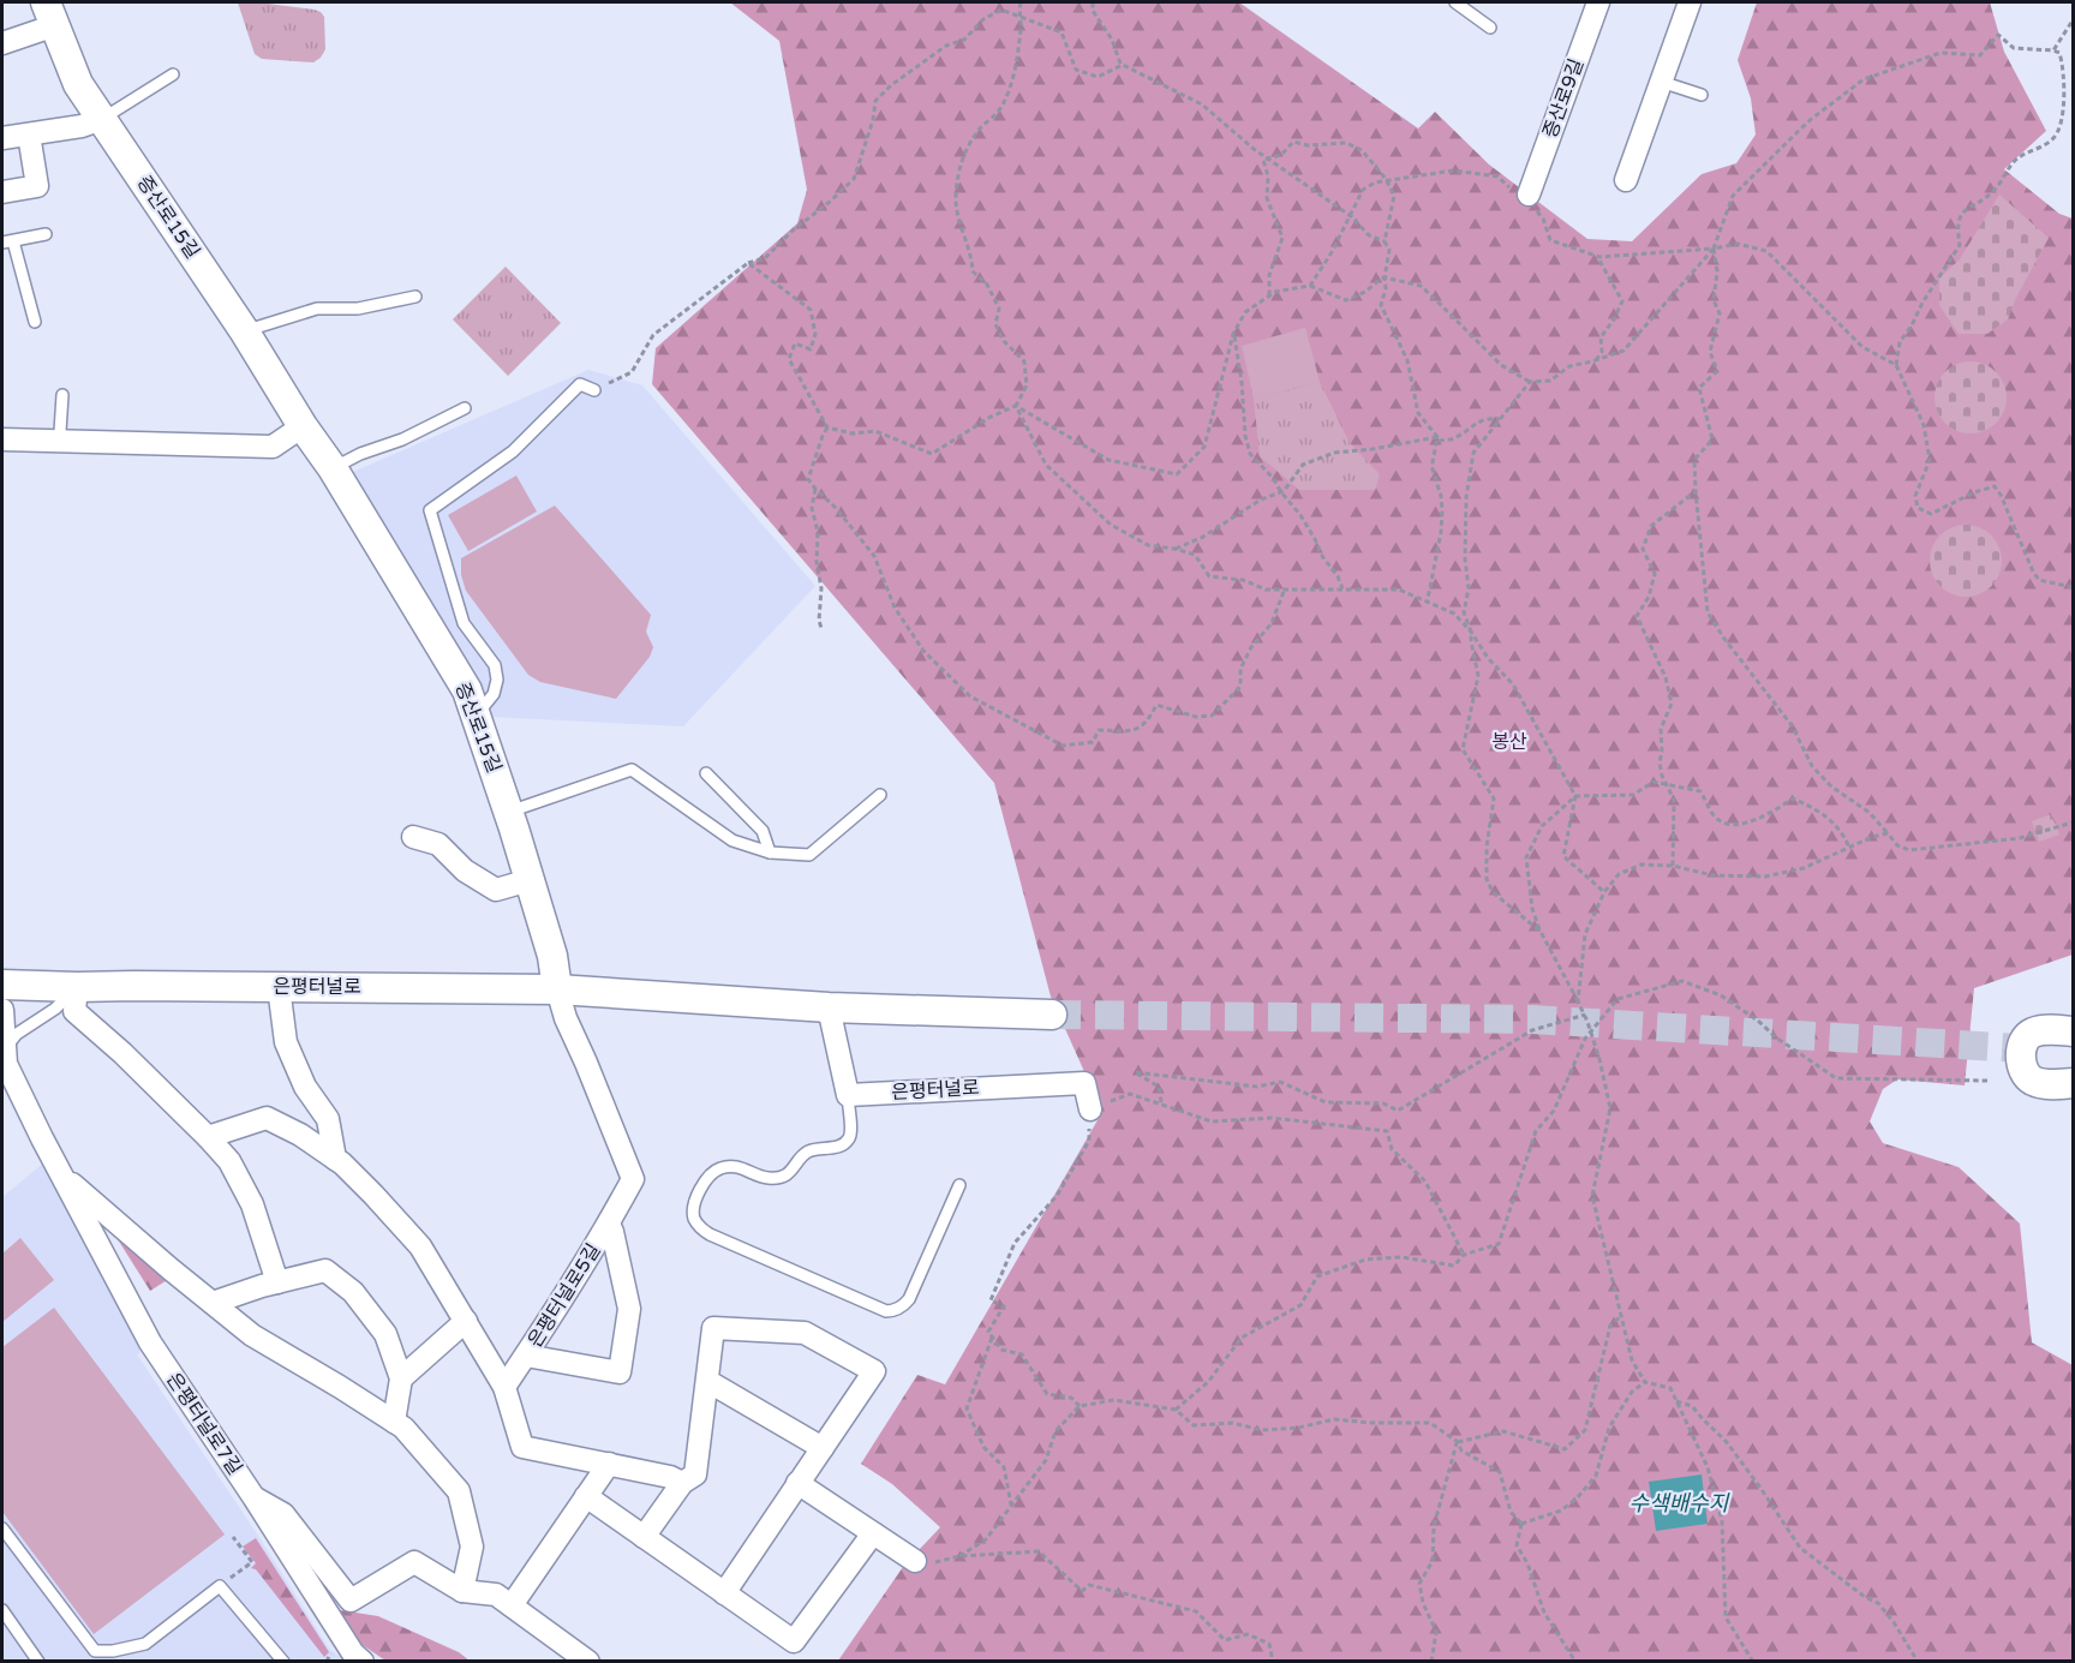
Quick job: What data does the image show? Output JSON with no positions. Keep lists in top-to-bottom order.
{
  "streets": {
    "main road": ["증산로15길", "은평터널로"],
    "street": ["증산로9길", "은평터널로5길", "은평터널로7길"]
  },
  "crossings": [
    ["증산로15길", "은평터널로"]
  ],
  "water": ["수색배수지"],
  "parks": ["봉산"]
}
